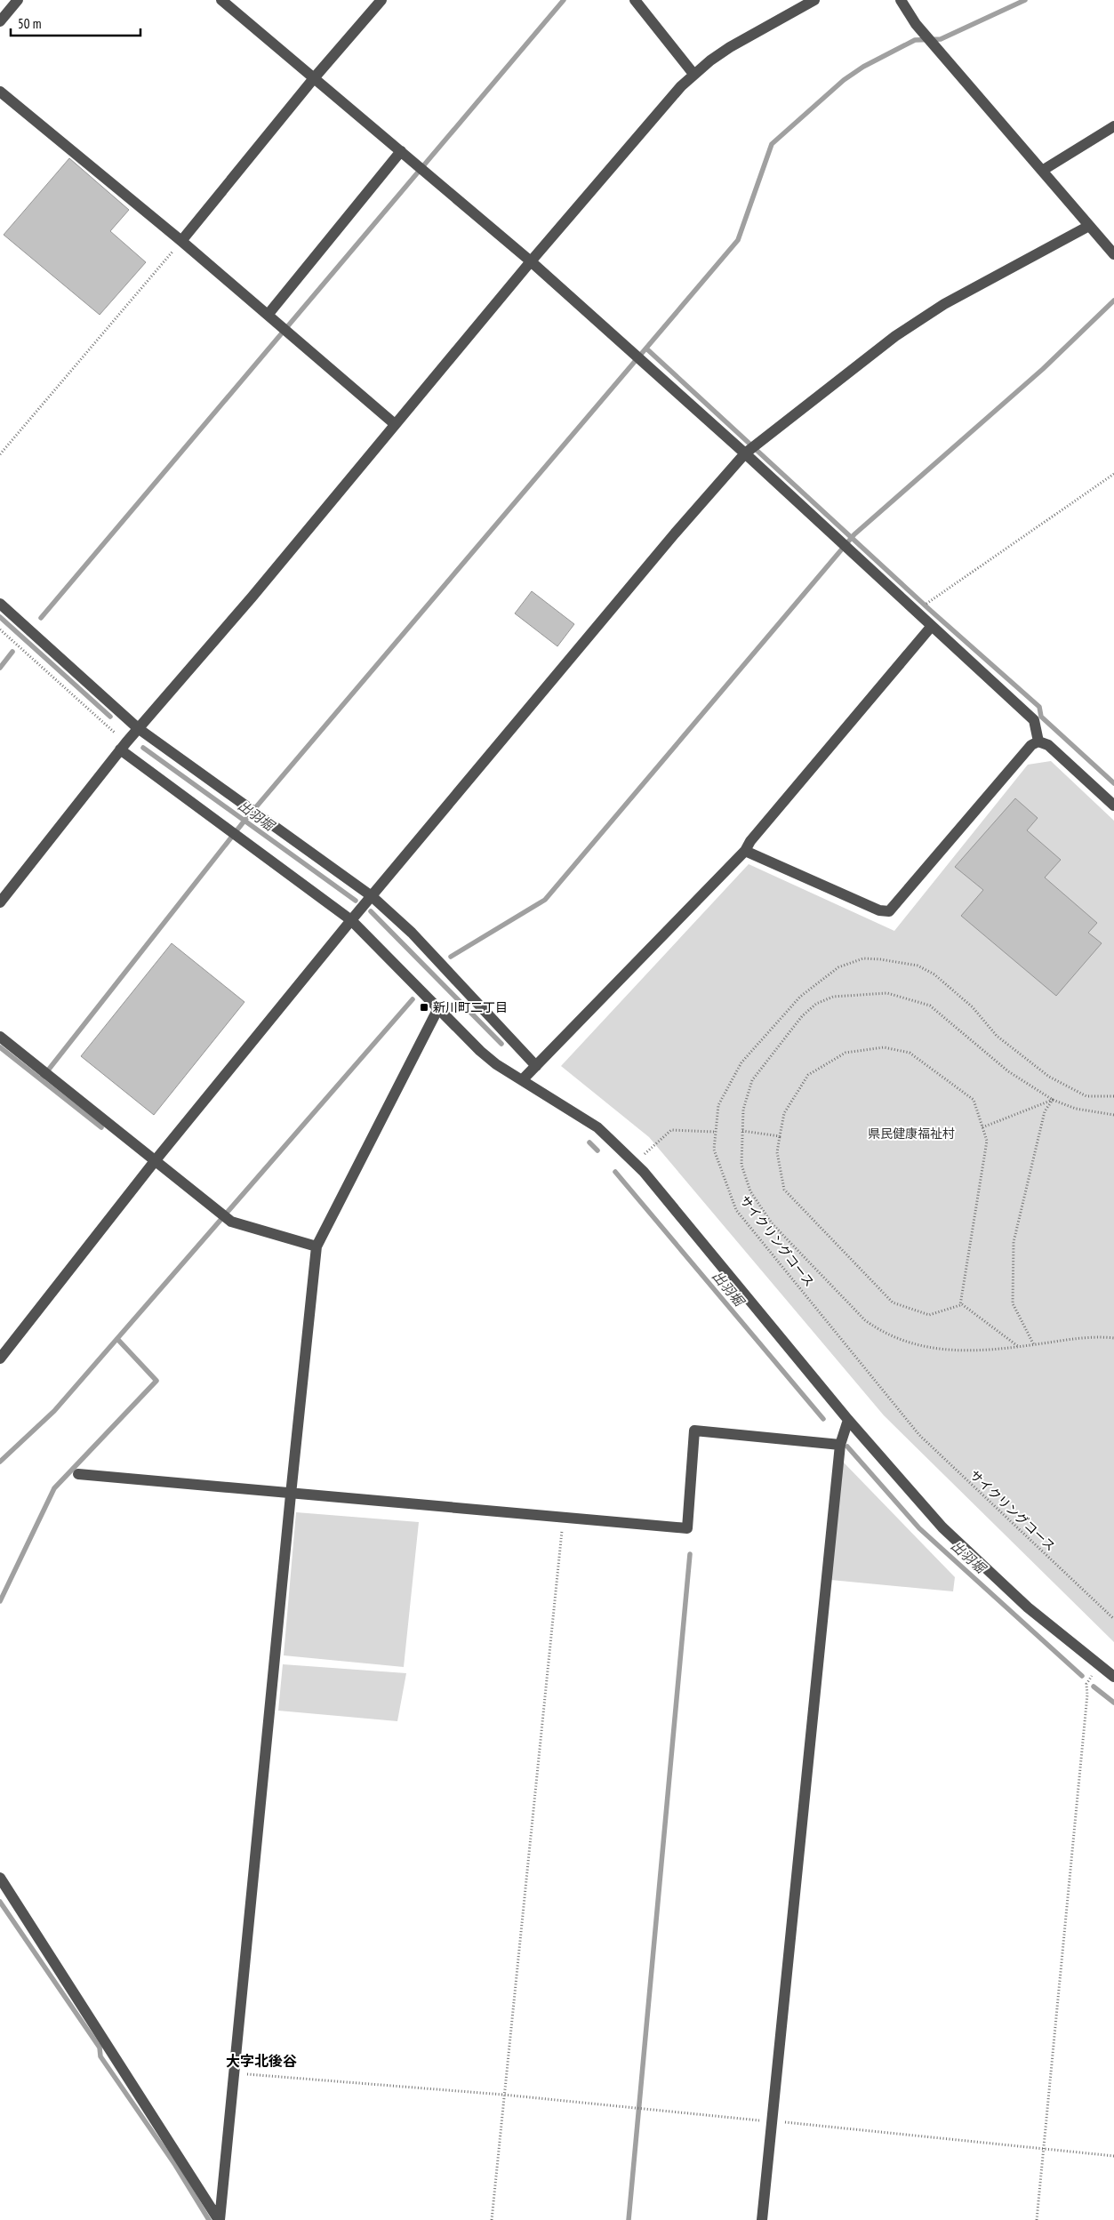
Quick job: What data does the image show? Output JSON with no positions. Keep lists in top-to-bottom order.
{
  "streets": {
    "path": ["サイクリングコース"]
  },
  "districts": ["大字北後谷"],
  "water": ["出羽堀"],
  "parks": ["県民健康福祉村"],
  "places": {
    "transit": ["新川町二丁目"]
  },
  "scale_bar": "50 m"
}
